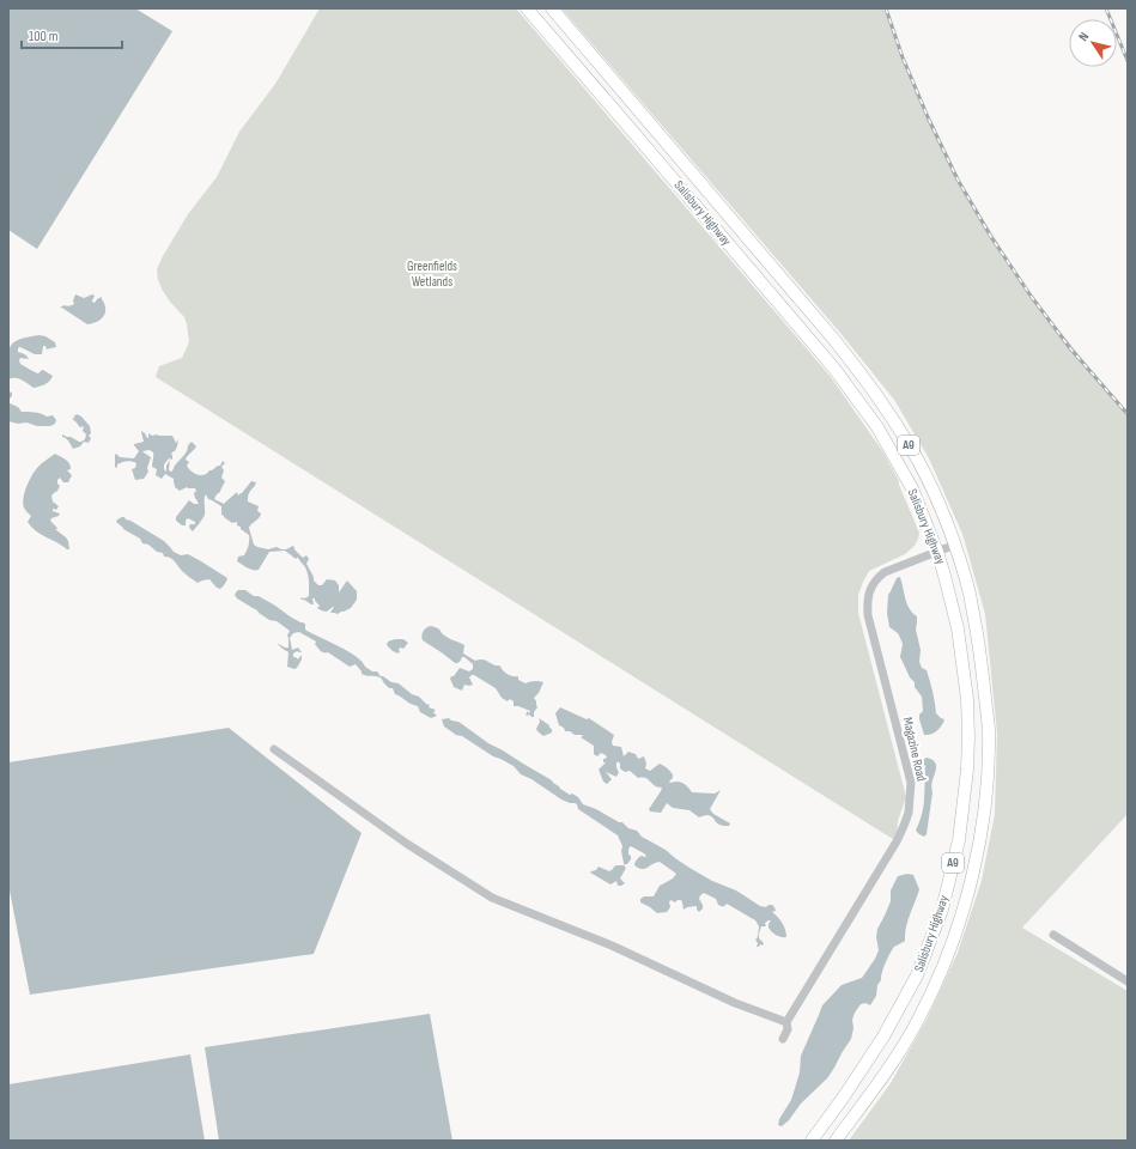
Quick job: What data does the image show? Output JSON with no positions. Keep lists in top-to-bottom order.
{
  "streets": {
    "highway": ["Salisbury Highway", "A9"],
    "street": ["Magazine Road"]
  },
  "crossings": [
    ["Salisbury Highway", "Magazine Road"]
  ],
  "parks": ["Greenfields Wetlands"],
  "scale_bar": "100 m",
  "north": "top left"
}
